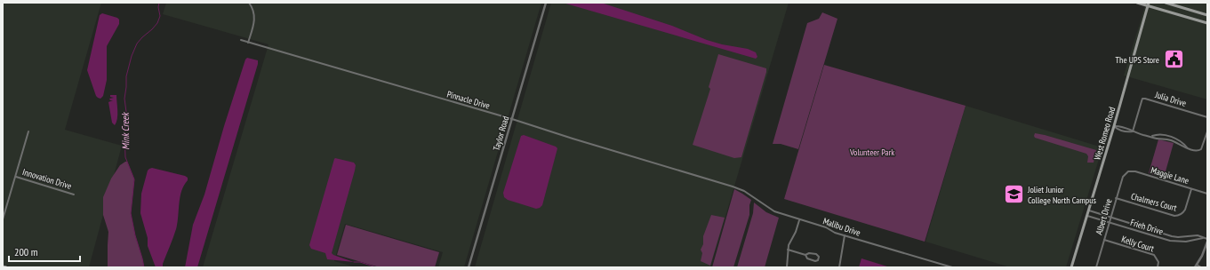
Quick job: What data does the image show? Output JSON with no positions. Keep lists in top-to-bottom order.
{
  "streets": {
    "main road": ["West Romeo Road"],
    "street": [
      "Julia Drive",
      "Pinnacle Drive",
      "Taylor Road",
      "Maggie Lane",
      "Innovation Drive",
      "Chalmers Court",
      "Albert Drive",
      "Malibu Drive",
      "Frieh Drive",
      "Kelly Court"
    ]
  },
  "crossings": [
    ["Pinnacle Drive", "Taylor Road"],
    ["Pinnacle Drive", "Malibu Drive"],
    ["West Romeo Road", "Frieh Drive"],
    ["Maggie Lane", "Chalmers Court"],
    ["Maggie Lane", "Albert Drive"],
    ["Chalmers Court", "Albert Drive"],
    ["Albert Drive", "Frieh Drive"],
    ["Albert Drive", "Kelly Court"]
  ],
  "water": ["Mink Creek"],
  "parks": ["Volunteer Park"],
  "places": {
    "public building": ["The UPS Store"],
    "school or university": ["Joliet Junior College North Campus"]
  },
  "scale_bar": "200 m"
}
